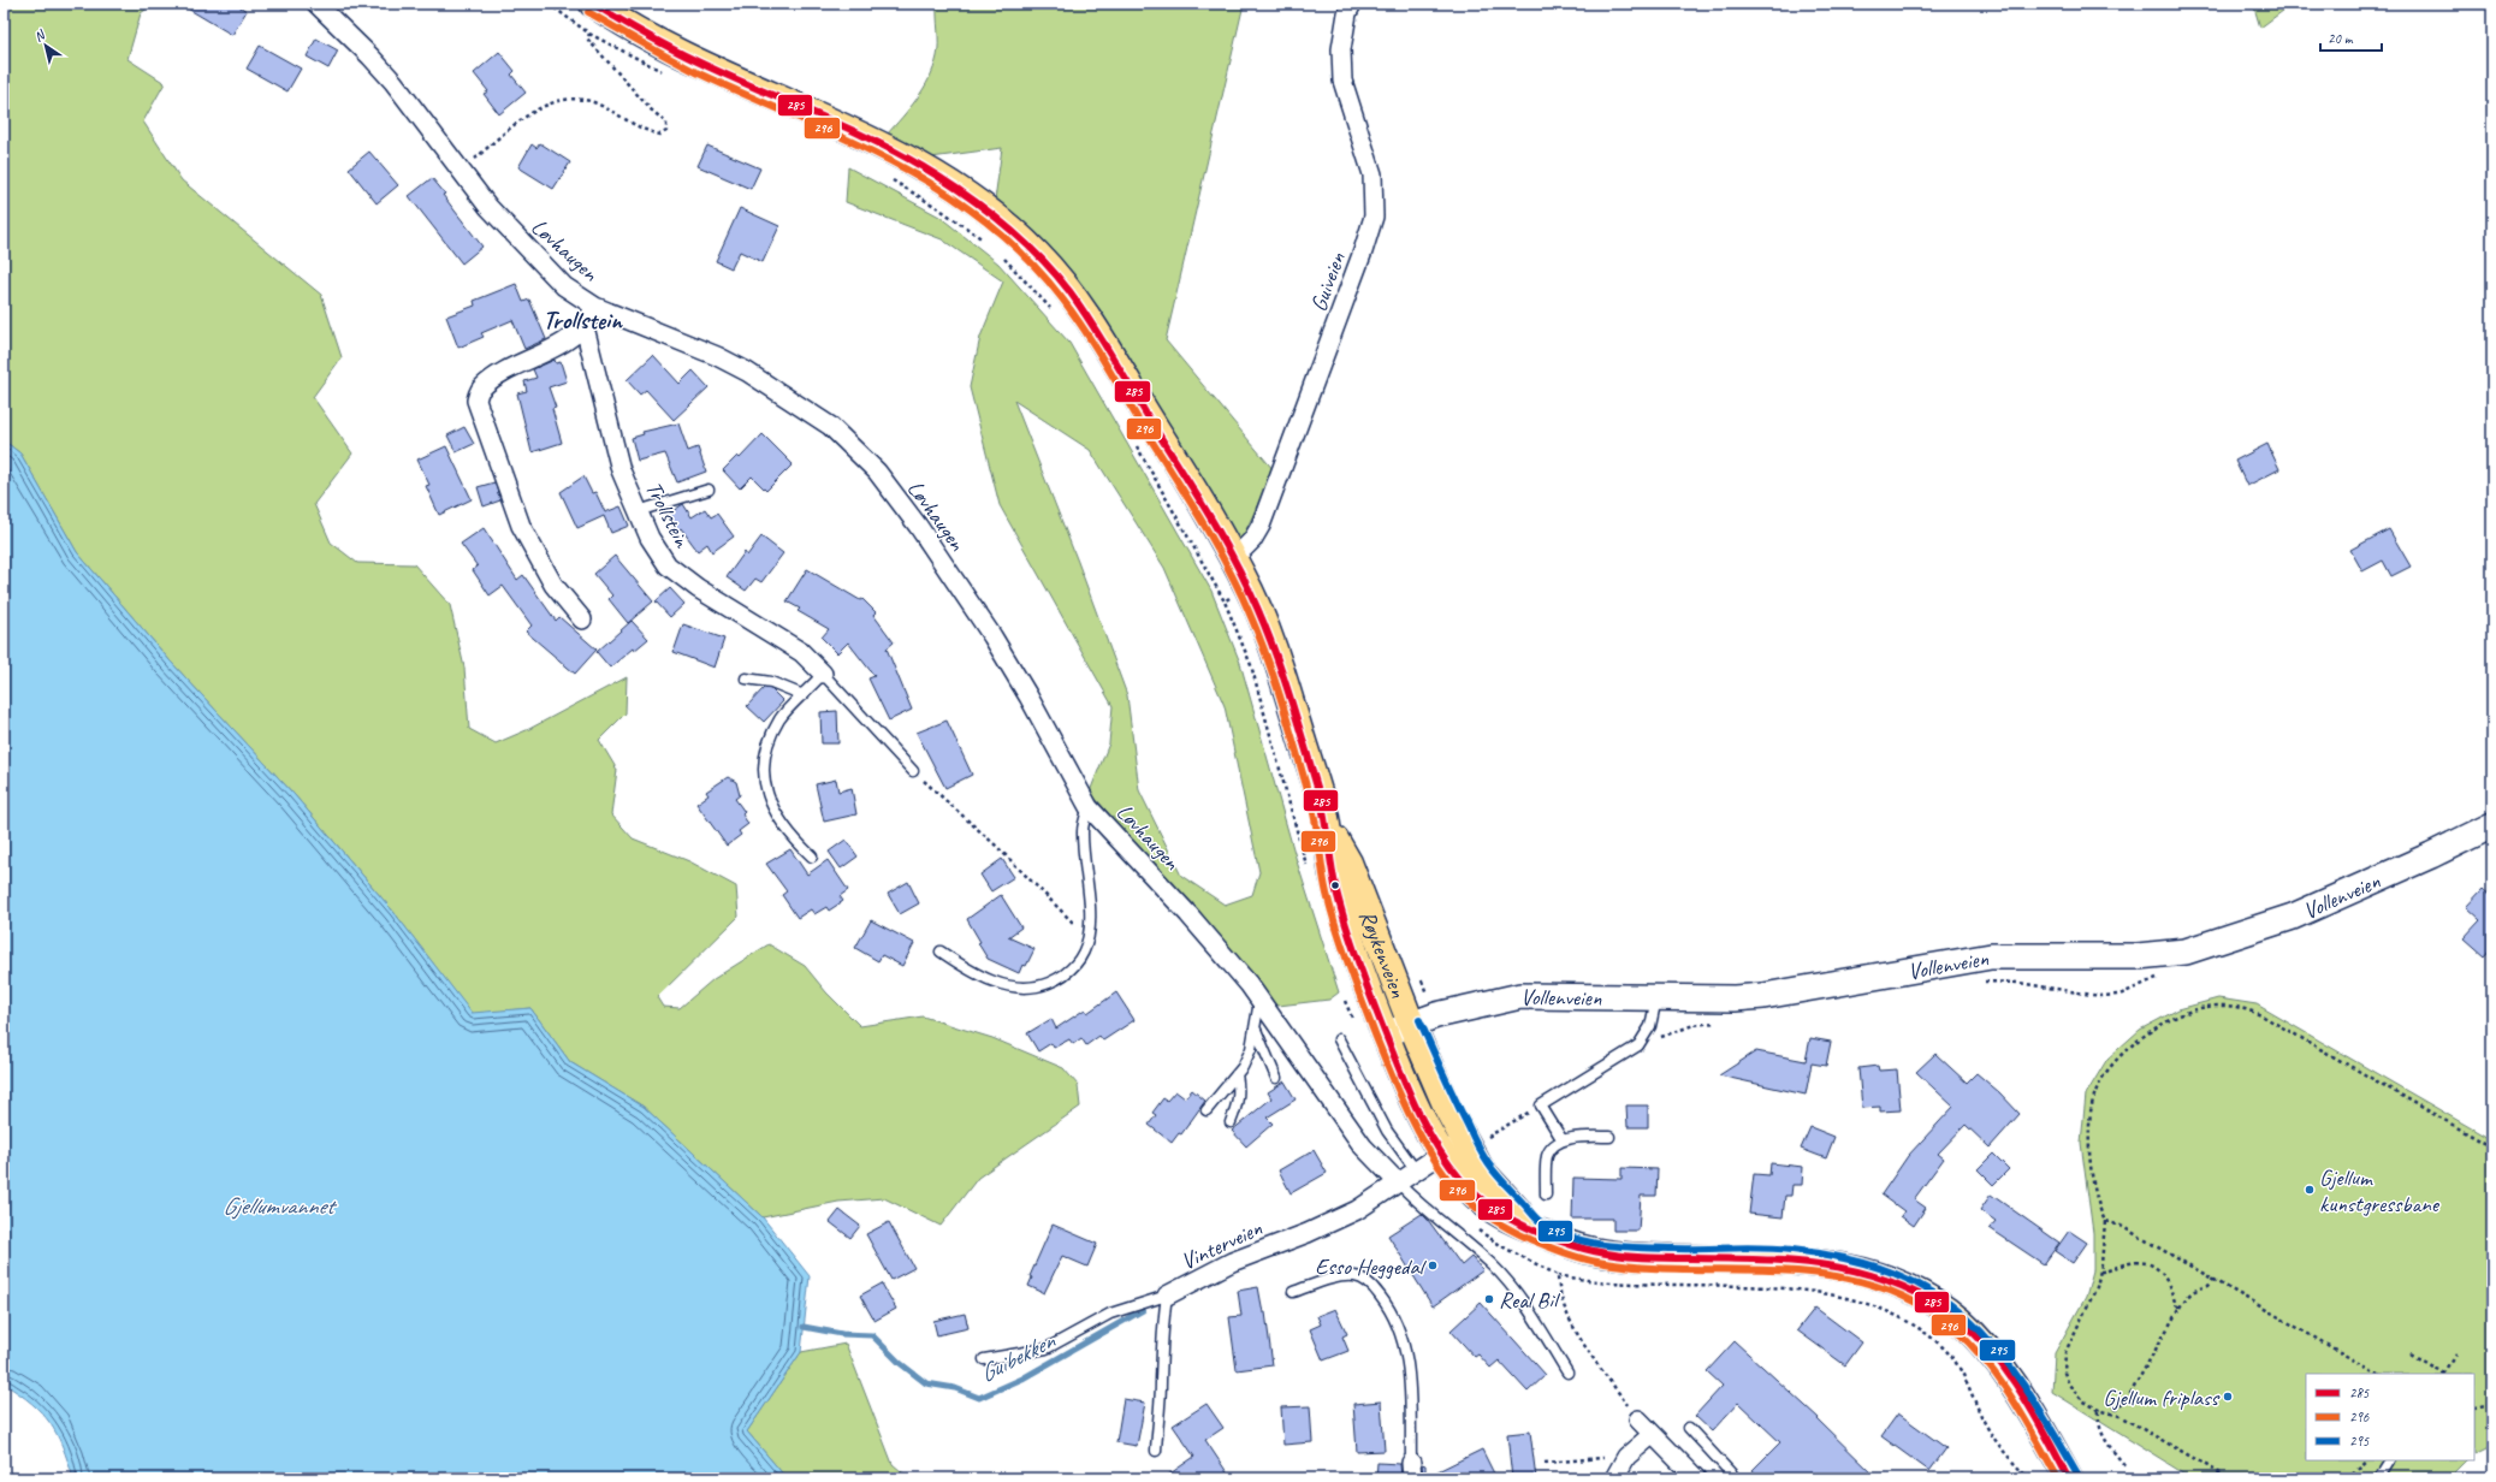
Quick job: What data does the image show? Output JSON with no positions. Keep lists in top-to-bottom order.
{
  "streets": {
    "main road": ["Vollenveien", "Røykenveien"],
    "street": [
      "Løvhaugen",
      "Guiveien",
      "Trollstein",
      "Vinterveien"
    ]
  },
  "crossings": [
    ["Løvhaugen", "Vinterveien"],
    ["Guiveien", "Røykenveien"],
    ["Vollenveien", "Røykenveien"],
    ["Røykenveien", "Vinterveien"]
  ],
  "districts": ["Trollstein"],
  "water": ["Gjellumvannet", "Guibekken"],
  "places": [
    "Gjellum kunstgressbane",
    "Esso Heggedal",
    "Real Bil",
    "Gjellum friplass"
  ],
  "lines": ["transit line 285", "transit line 296", "transit line 295"],
  "legend": ["285", "296", "295"],
  "scale_bar": "20 m",
  "north": "top left"
}
